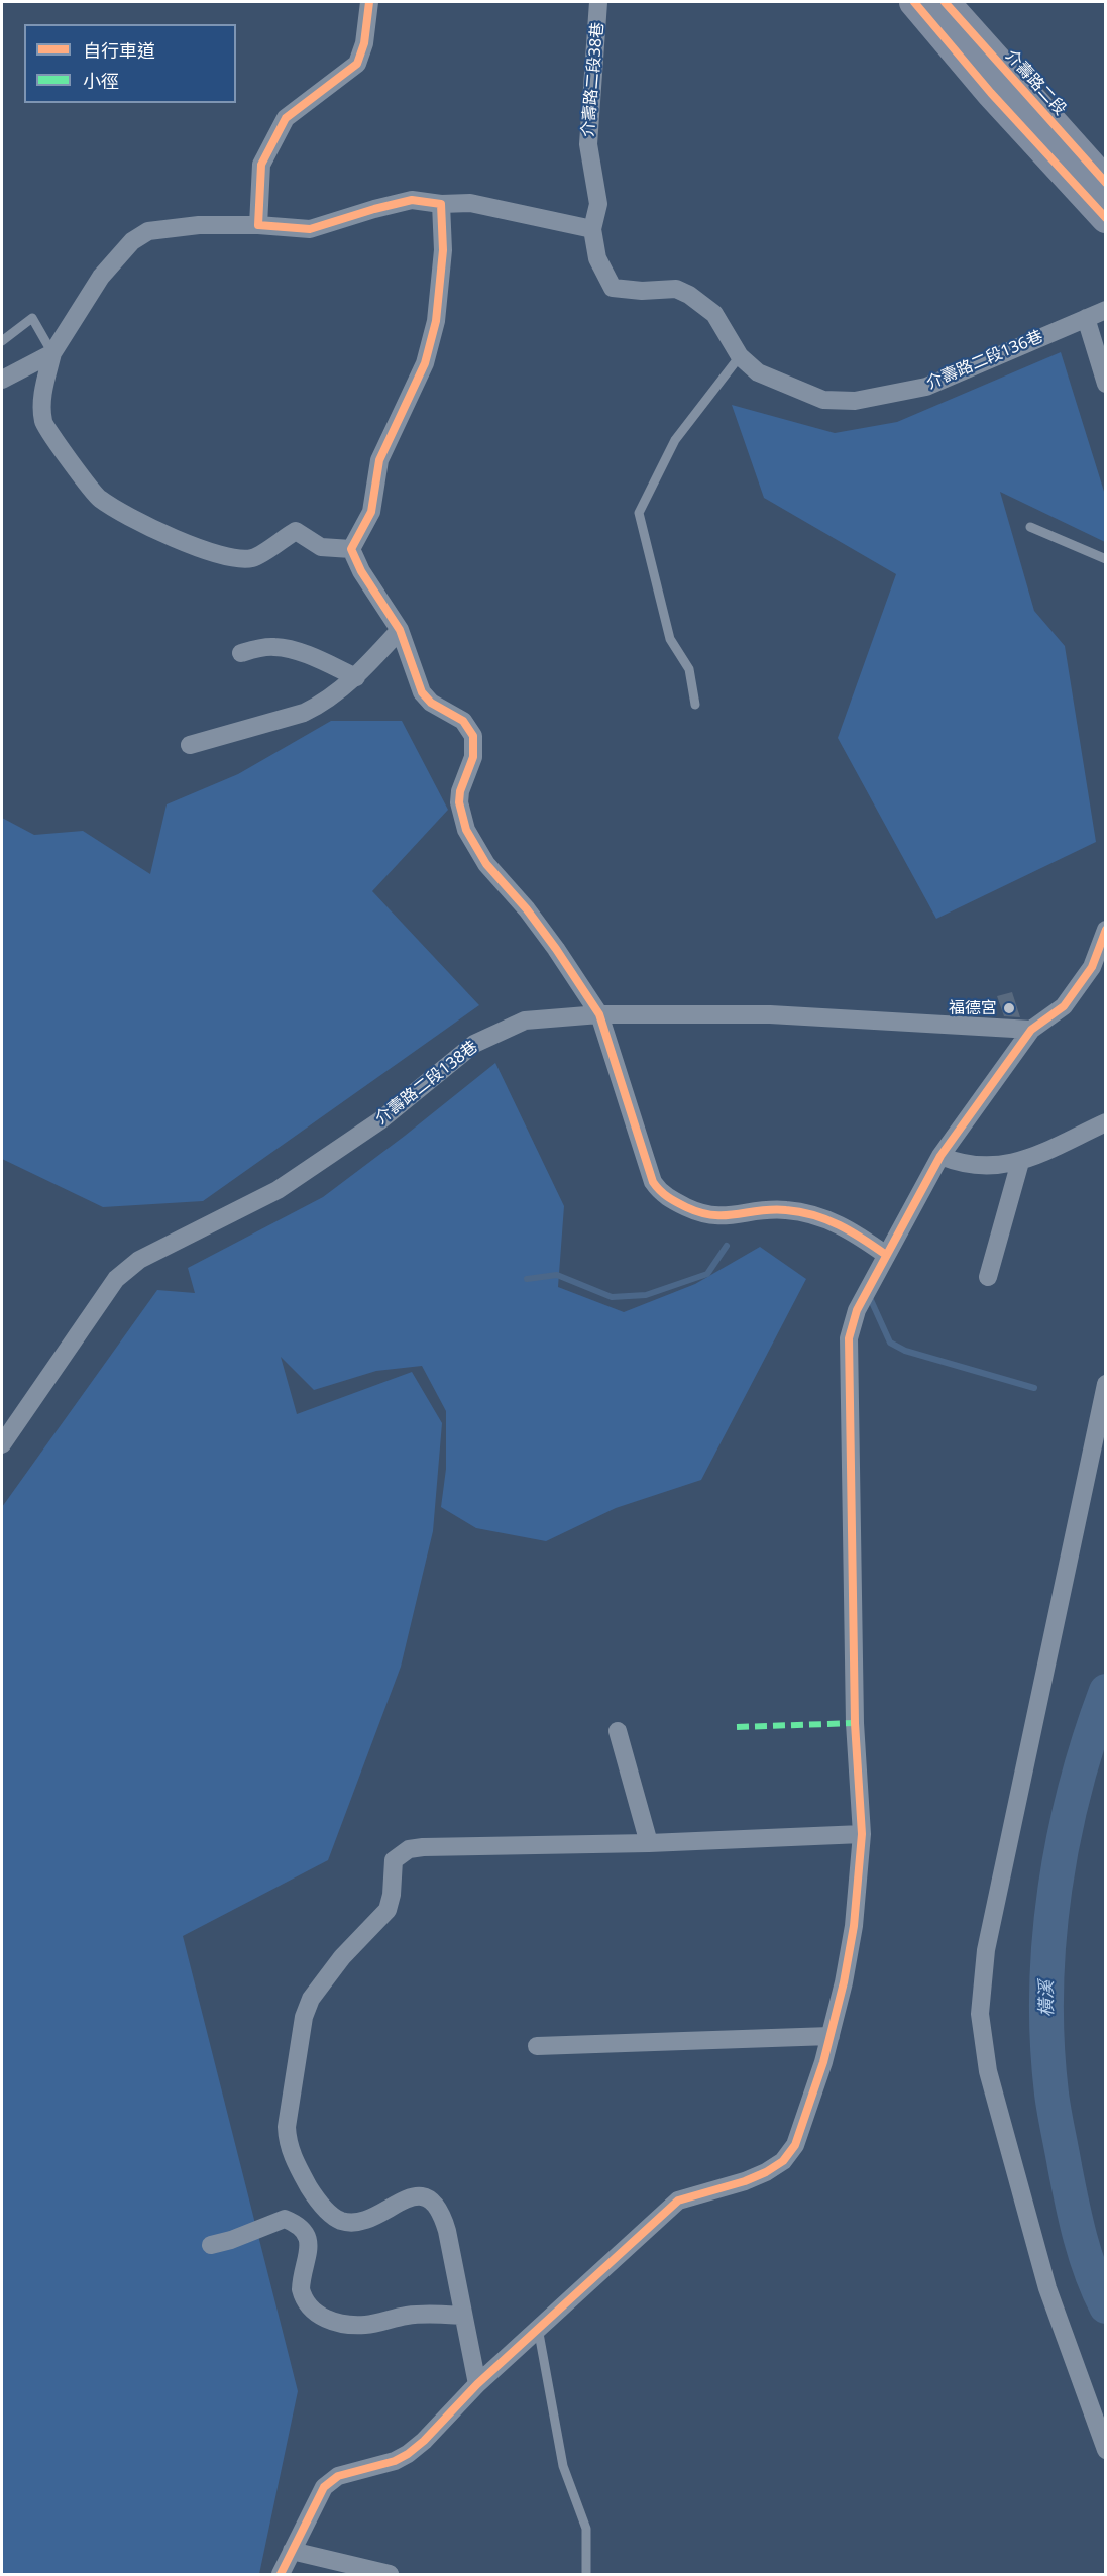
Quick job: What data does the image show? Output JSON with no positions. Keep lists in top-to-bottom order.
{
  "streets": {
    "main road": ["介壽路二段"],
    "street": ["介壽路二段38巷", "介壽路二段136巷", "介壽路二段138巷"]
  },
  "crossings": [
    ["介壽路二段38巷", "介壽路二段136巷"]
  ],
  "water": ["橫溪"],
  "places": ["福德宮"],
  "legend": ["自行車道", "小徑"]
}
